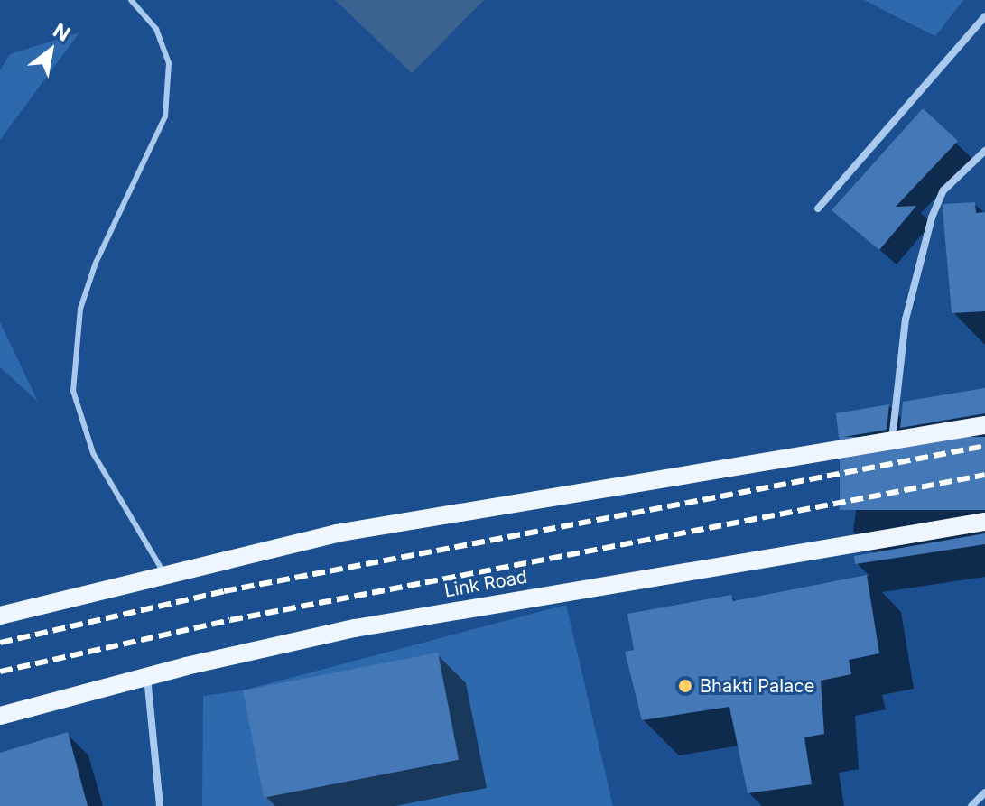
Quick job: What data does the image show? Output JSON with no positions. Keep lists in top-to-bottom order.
{
  "streets": {
    "main road": ["Link Road"]
  },
  "places": ["Bhakti Palace"],
  "north": "top right"
}
